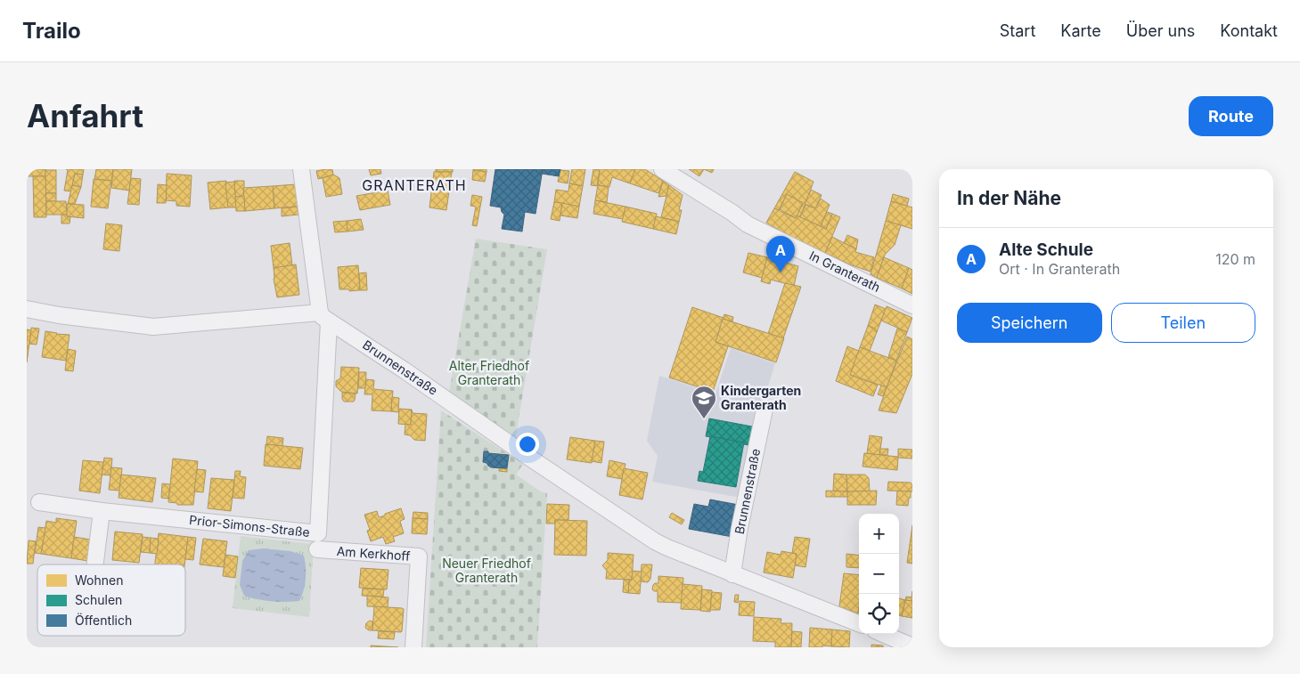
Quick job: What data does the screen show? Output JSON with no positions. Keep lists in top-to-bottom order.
{
  "streets": {
    "street": [
      "In Granterath",
      "Brunnenstraße",
      "Prior-Simons-Straße",
      "Am Kerkhoff"
    ]
  },
  "crossings": [
    ["Brunnenstraße", "Prior-Simons-Straße"]
  ],
  "districts": ["GRANTERATH"],
  "parks": ["Alter Friedhof Granterath", "Neuer Friedhof Granterath"],
  "places": {
    "school or university": ["Kindergarten Granterath"]
  },
  "legend": ["Wohnen", "Schulen", "Öffentlich"],
  "page": {
    "header": "Trailo",
    "nav": [
      "Start",
      "Karte",
      "Über uns",
      "Kontakt"
    ],
    "buttons": [
      "Route",
      ["Speichern", "Teilen"]
    ],
    "title": "Anfahrt",
    "heading": "In der Nähe",
    "list": [
      {
        "mark": "A",
        "name": "Alte Schule",
        "note": "Ort · In Granterath",
        "value": "120 m"
      }
    ],
    "pins": "A",
    "map_buttons": ["+", "−"]
  }
}
